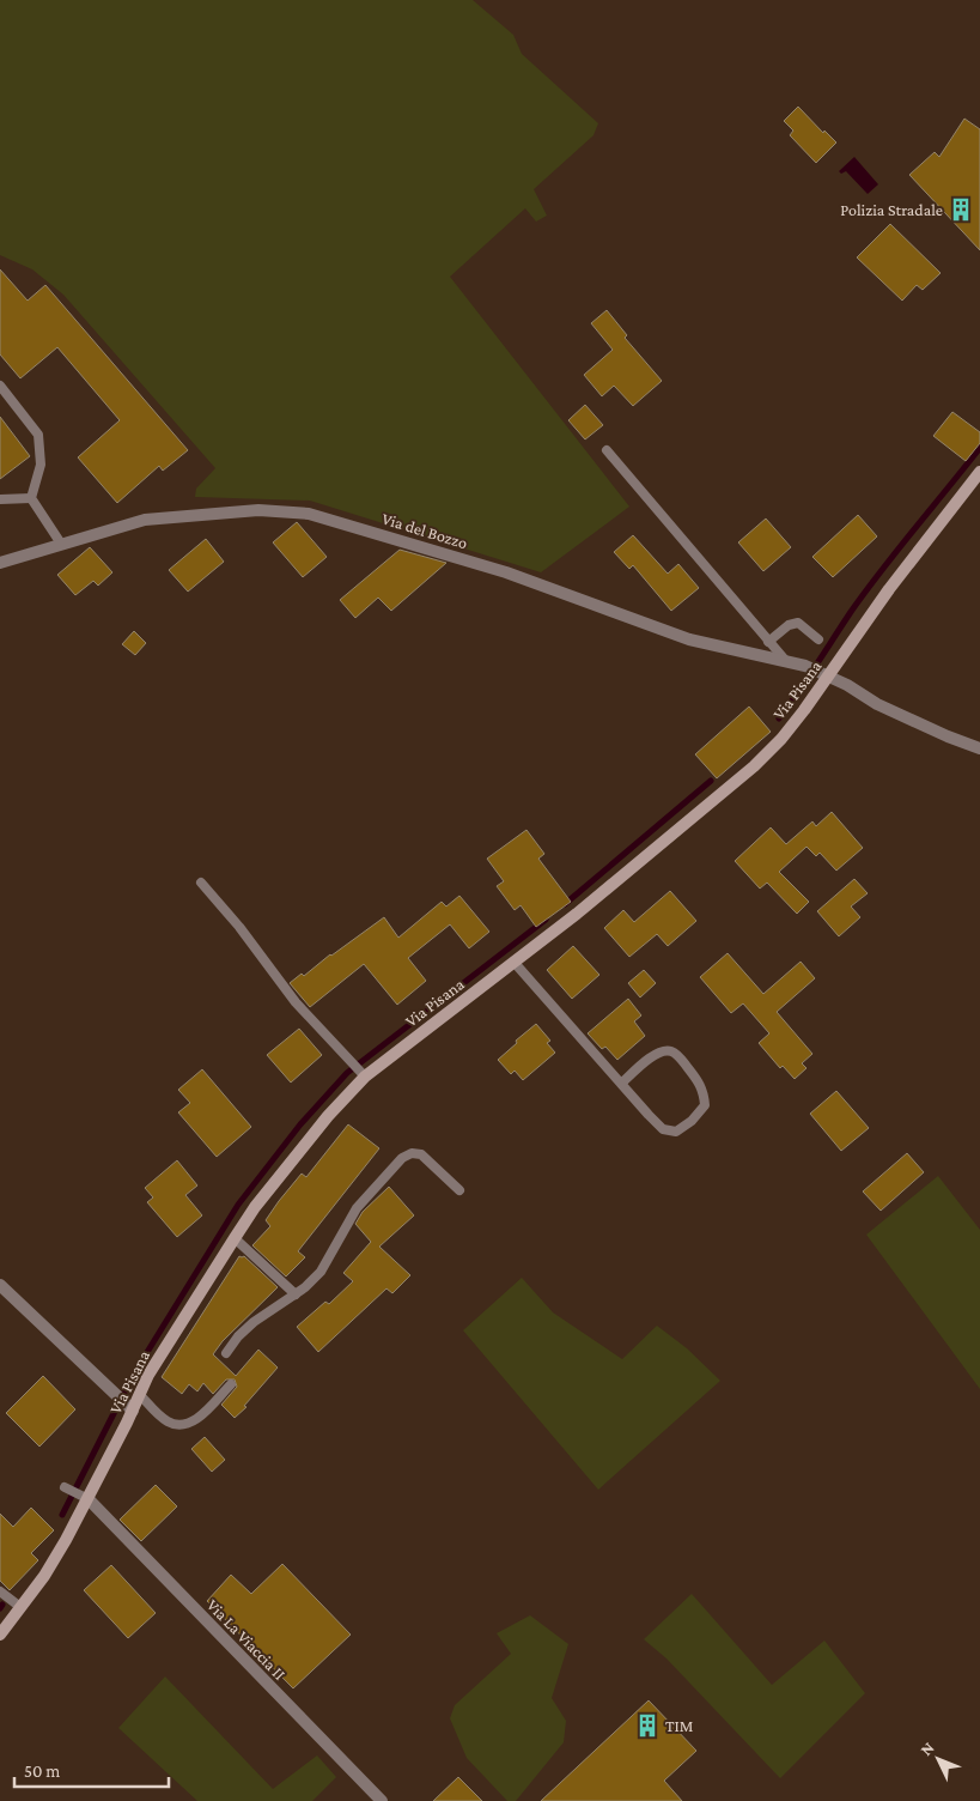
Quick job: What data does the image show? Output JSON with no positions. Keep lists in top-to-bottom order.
{
  "streets": {
    "main road": ["Via Pisana"],
    "street": ["Via del Bozzo", "Via La Viaccia II"]
  },
  "crossings": [
    ["Via del Bozzo", "Via Pisana"],
    ["Via Pisana", "Via La Viaccia II"]
  ],
  "places": {
    "building": ["Polizia Stradale", "TIM"]
  },
  "scale_bar": "50 m",
  "north": "top left"
}
